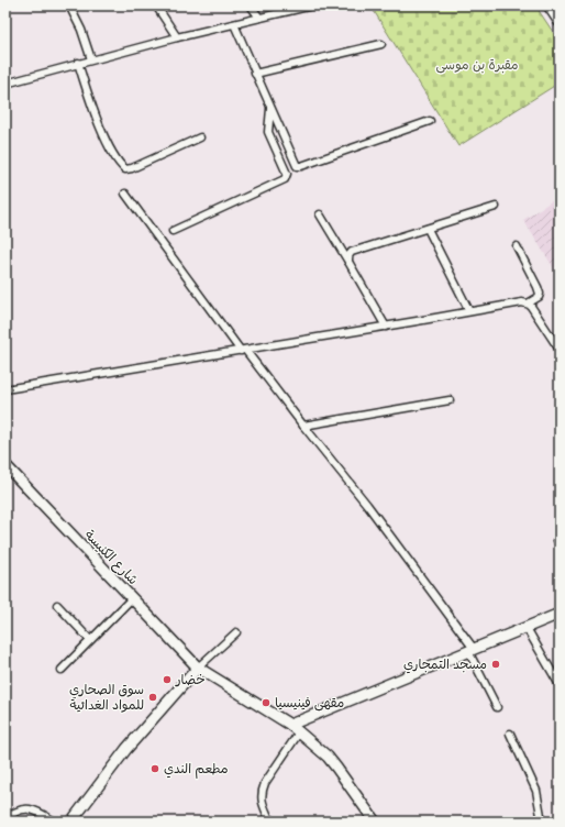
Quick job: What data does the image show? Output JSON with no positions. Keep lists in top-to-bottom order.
{
  "streets": {
    "street": ["شارع الكنيسة"]
  },
  "parks": ["مقبرة بن موسى"],
  "places": [
    "مسجد التمجاري",
    "خضار",
    "سوق الصحاري للمواد الغدائية",
    "مقهى فينيسيا",
    "مطعم الندي"
  ]
}
